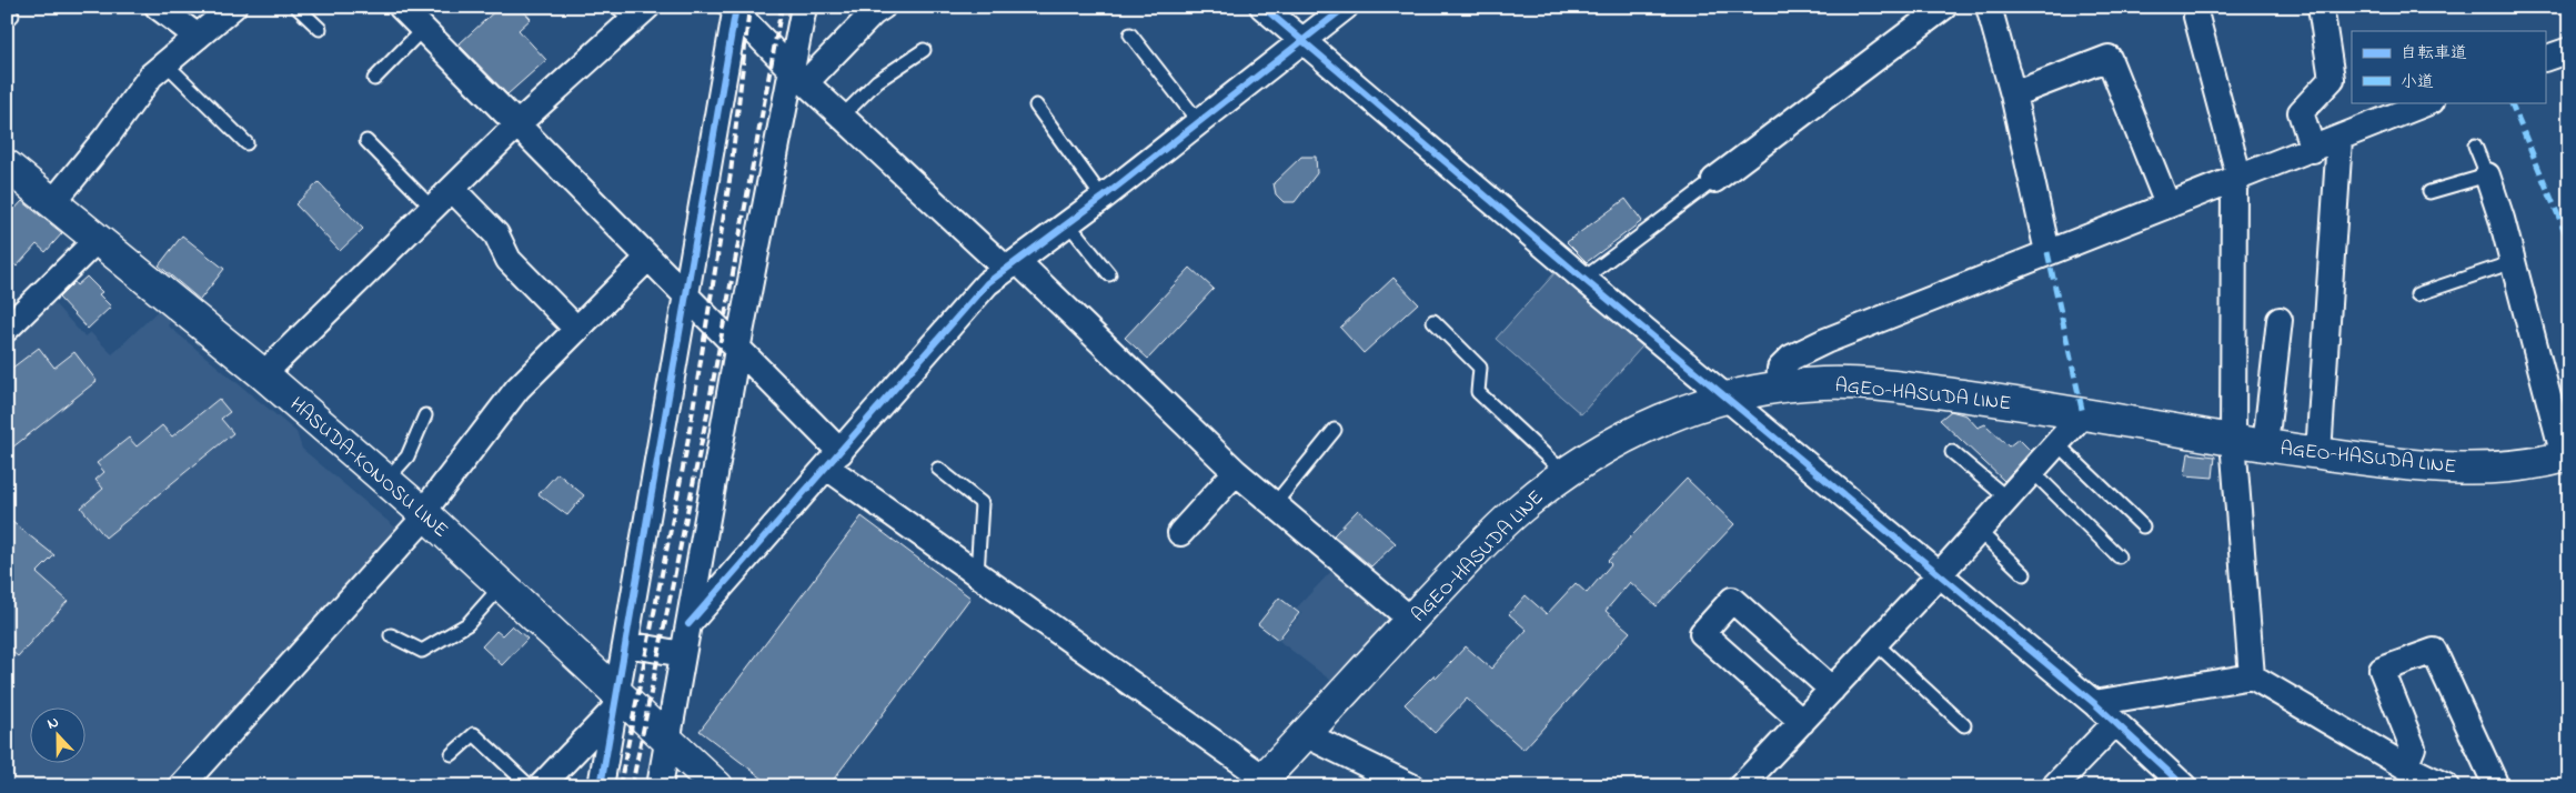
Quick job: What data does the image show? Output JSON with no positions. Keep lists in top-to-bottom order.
{
  "streets": {
    "main road": ["AGEO-HASUDA LINE", "HASUDA-KONOSU LINE"]
  },
  "legend": ["自転車道", "小道"],
  "north": "top"
}
